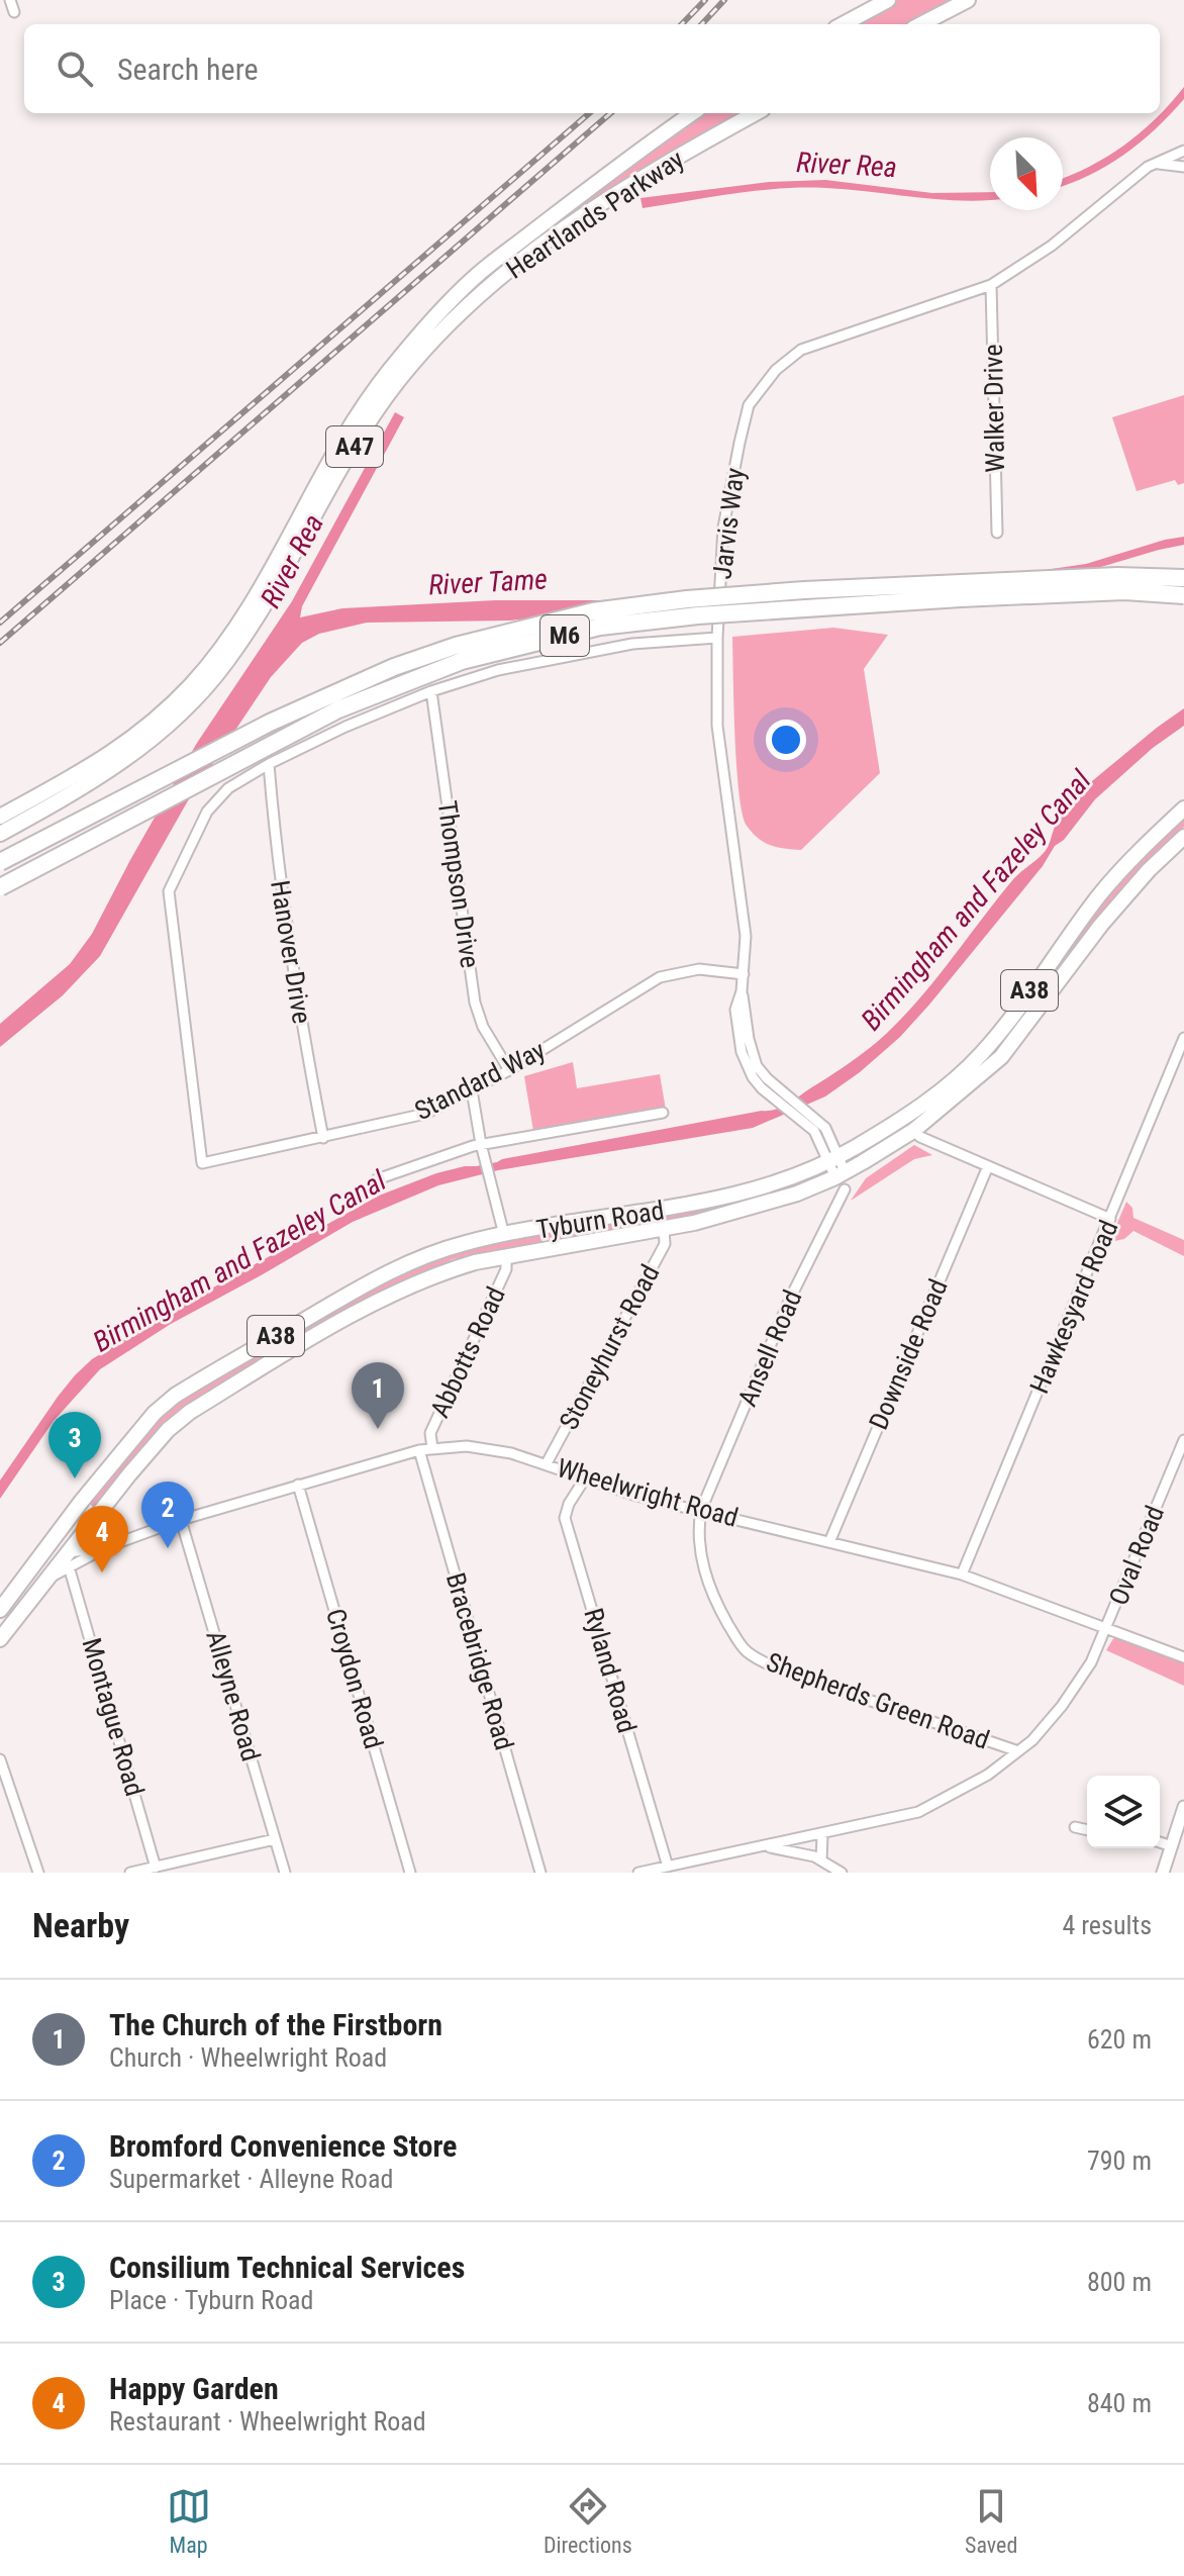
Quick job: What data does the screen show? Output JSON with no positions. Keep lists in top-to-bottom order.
{
  "streets": {
    "highway": ["M6"],
    "main road": [
      "Heartlands Parkway",
      "A47",
      "A38",
      "Tyburn Road"
    ],
    "street": [
      "Walker Drive",
      "Jarvis Way",
      "Thompson Drive",
      "Hanover Drive",
      "Standard Way",
      "Hawkesyard Road",
      "Stoneyhurst Road",
      "Ansell Road",
      "Abbotts Road",
      "Downside Road",
      "Wheelwright Road",
      "Oval Road",
      "Bracebridge Road",
      "Ryland Road",
      "Croydon Road",
      "Alleyne Road",
      "Shepherds Green Road",
      "Montague Road"
    ]
  },
  "crossings": [
    ["Walker Drive", "Jarvis Way"],
    ["Jarvis Way", "Standard Way"],
    ["Jarvis Way", "Tyburn Road"],
    ["Thompson Drive", "Standard Way"],
    ["Hanover Drive", "Standard Way"],
    ["Tyburn Road", "Stoneyhurst Road"],
    ["Tyburn Road", "Abbotts Road"],
    ["Tyburn Road", "Wheelwright Road"],
    ["Tyburn Road", "Montague Road"],
    ["Hawkesyard Road", "Wheelwright Road"],
    ["Stoneyhurst Road", "Wheelwright Road"],
    ["Ansell Road", "Wheelwright Road"],
    ["Ansell Road", "Shepherds Green Road"],
    ["Abbotts Road", "Wheelwright Road"],
    ["Downside Road", "Wheelwright Road"],
    ["Wheelwright Road", "Oval Road"],
    ["Wheelwright Road", "Bracebridge Road"],
    ["Wheelwright Road", "Ryland Road"],
    ["Wheelwright Road", "Croydon Road"],
    ["Wheelwright Road", "Alleyne Road"],
    ["Wheelwright Road", "Shepherds Green Road"],
    ["Wheelwright Road", "Montague Road"],
    ["Oval Road", "Ryland Road"],
    ["Oval Road", "Shepherds Green Road"]
  ],
  "water": ["River Rea", "River Tame", "Birmingham and Fazeley Canal"],
  "north": "bottom right",
  "page": {
    "search": "Search here",
    "pins": [
      "1",
      "3",
      "2",
      "4"
    ],
    "heading": ["Nearby", "4 results"],
    "list": [
      {
        "mark": "1",
        "name": "The Church of the Firstborn",
        "note": "Church · Wheelwright Road",
        "value": "620 m"
      },
      {
        "mark": "2",
        "name": "Bromford Convenience Store",
        "note": "Supermarket · Alleyne Road",
        "value": "790 m"
      },
      {
        "mark": "3",
        "name": "Consilium Technical Services",
        "note": "Place · Tyburn Road",
        "value": "800 m"
      },
      {
        "mark": "4",
        "name": "Happy Garden",
        "note": "Restaurant · Wheelwright Road",
        "value": "840 m"
      }
    ],
    "nav": ["Map", "Directions", "Saved"]
  }
}
